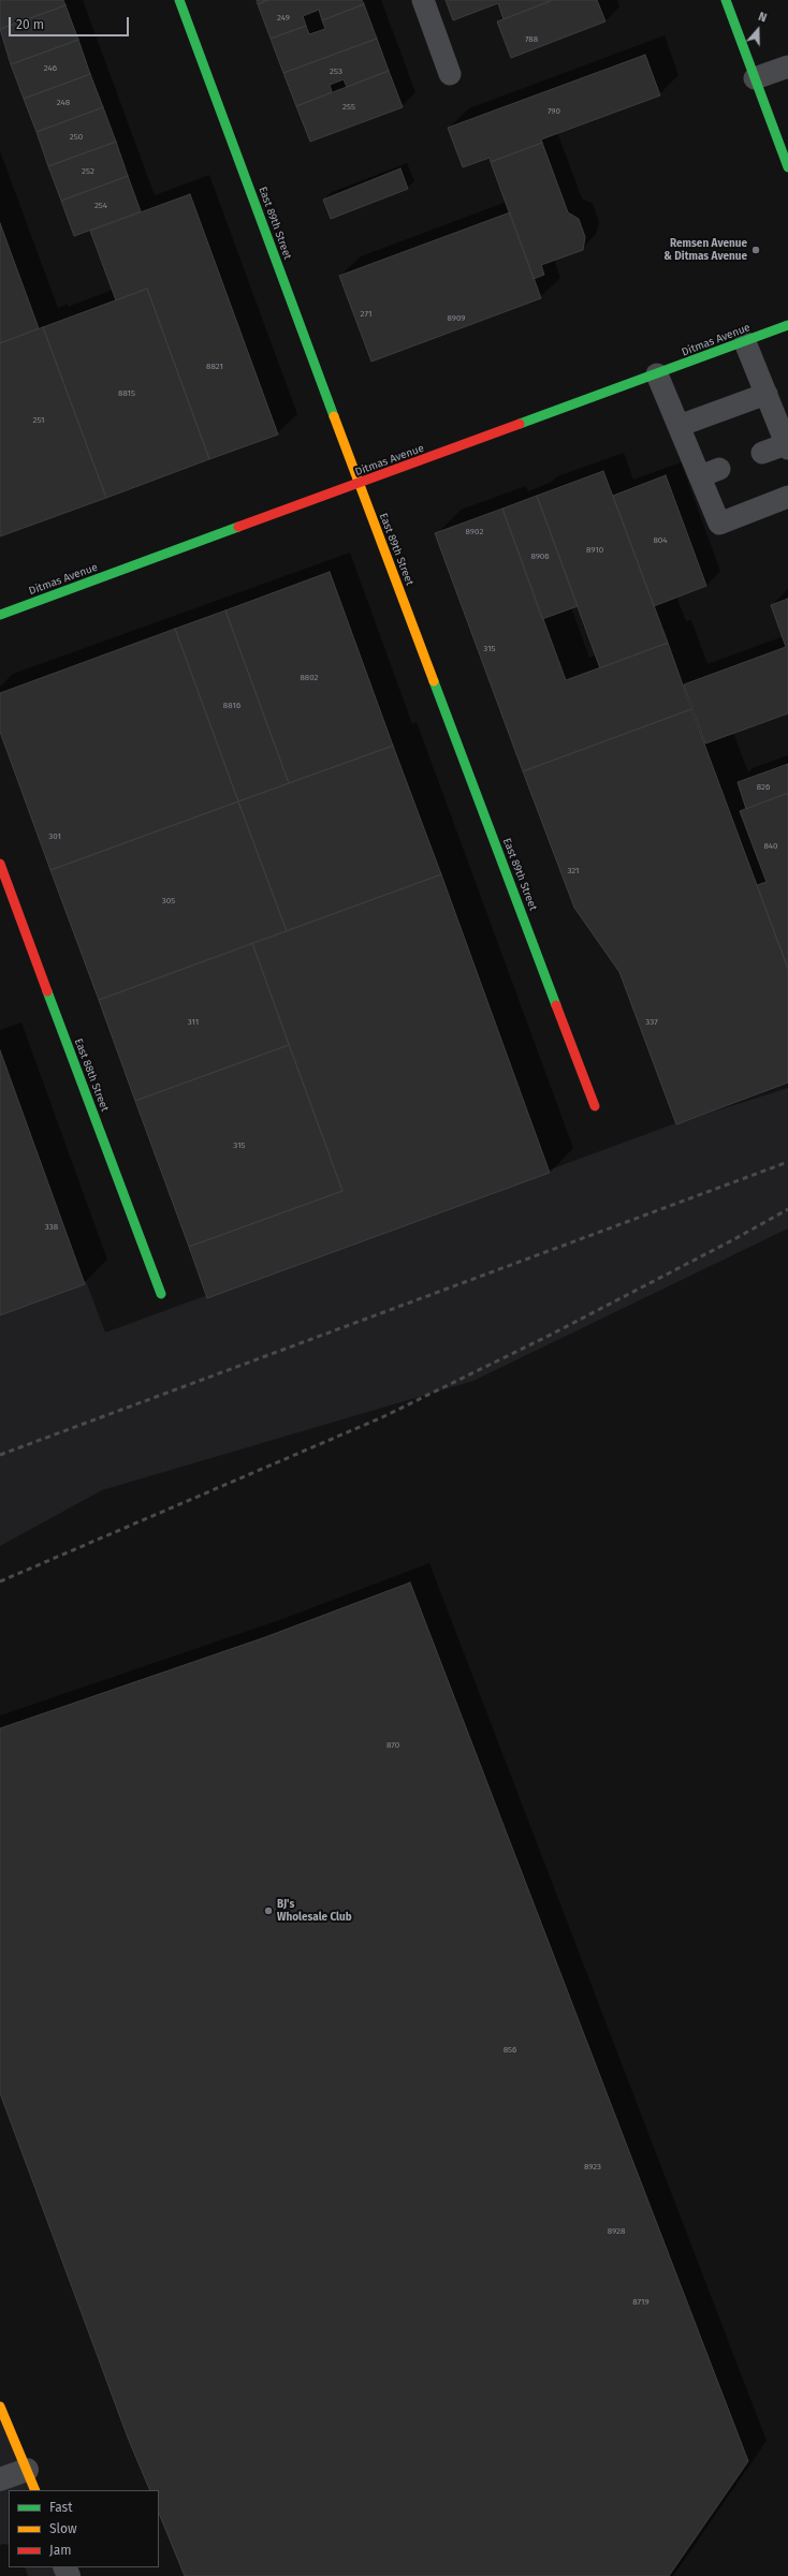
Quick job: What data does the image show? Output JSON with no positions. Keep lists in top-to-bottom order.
{
  "streets": {
    "street": ["East 89th Street", "Ditmas Avenue", "East 88th Street"]
  },
  "crossings": [
    ["East 89th Street", "Ditmas Avenue"]
  ],
  "places": ["Remsen Avenue & Ditmas Avenue", "BJ's Wholesale Club"],
  "house_numbers": [
    "249",
    "788",
    "246",
    "253",
    "248",
    "255",
    "790",
    "250",
    "252",
    "254",
    "271",
    "8909",
    "8821",
    "8815",
    "251",
    "8902",
    "804",
    "8910",
    "8906",
    "315",
    "8802",
    "8816",
    "826",
    "301",
    "840",
    "321",
    "305",
    "311",
    "337",
    "315",
    "338",
    "870",
    "856",
    "8923",
    "8928",
    "8719"
  ],
  "legend": ["Fast", "Slow", "Jam"],
  "scale_bar": "20 m",
  "north": "top"
}
